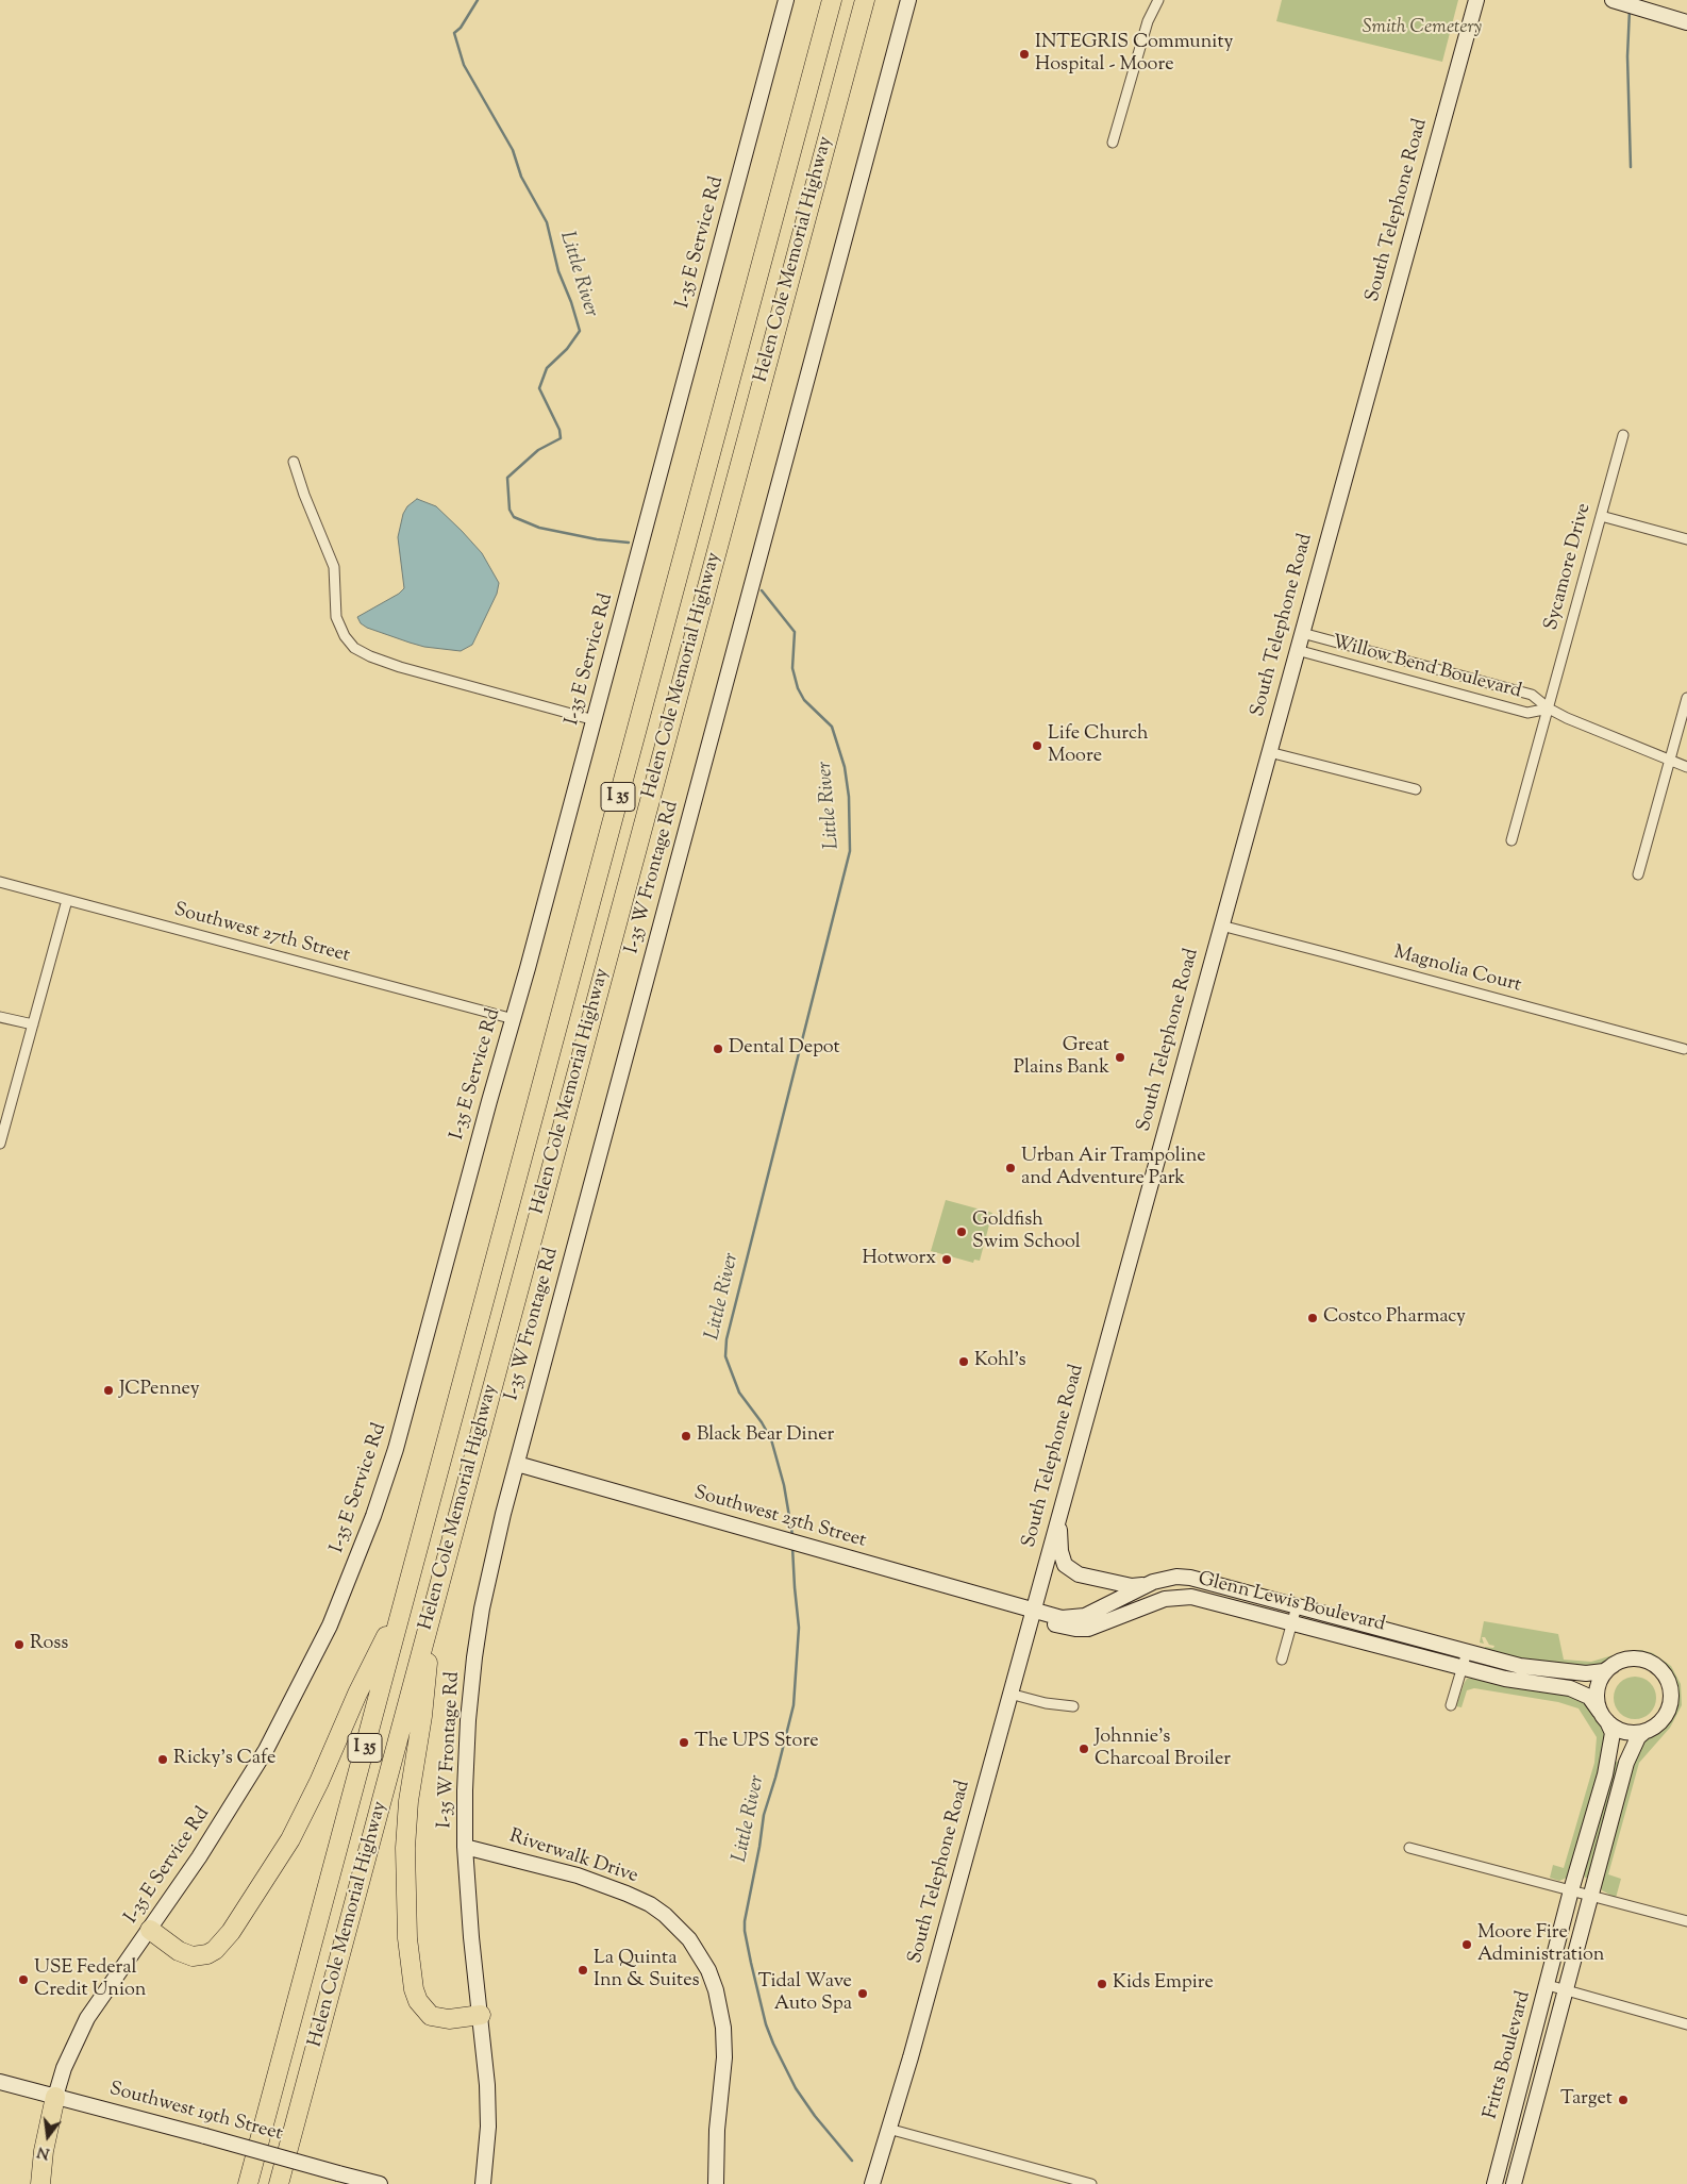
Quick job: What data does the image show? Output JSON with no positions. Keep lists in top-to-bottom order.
{
  "streets": {
    "highway": ["Helen Cole Memorial Highway", "I 35"],
    "street": [
      "South Telephone Road",
      "I-35 E Service Rd",
      "Sycamore Drive",
      "Willow Bend Boulevard",
      "I-35 W Frontage Rd",
      "Southwest 27th Street",
      "Magnolia Court",
      "Southwest 25th Street",
      "Glenn Lewis Boulevard",
      "Riverwalk Drive",
      "Fritts Boulevard",
      "Southwest 19th Street"
    ]
  },
  "crossings": [
    ["South Telephone Road", "Willow Bend Boulevard"],
    ["South Telephone Road", "Magnolia Court"],
    ["South Telephone Road", "Southwest 25th Street"],
    ["South Telephone Road", "Glenn Lewis Boulevard"],
    ["I-35 E Service Rd", "Southwest 27th Street"],
    ["I-35 E Service Rd", "Southwest 19th Street"],
    ["Sycamore Drive", "Willow Bend Boulevard"],
    ["I-35 W Frontage Rd", "Southwest 25th Street"],
    ["I-35 W Frontage Rd", "Riverwalk Drive"],
    ["Southwest 25th Street", "Glenn Lewis Boulevard"],
    ["Glenn Lewis Boulevard", "Fritts Boulevard"]
  ],
  "water": ["Little River"],
  "parks": ["Smith Cemetery"],
  "places": [
    "INTEGRIS Community Hospital - Moore",
    "Life Church Moore",
    "Dental Depot",
    "Great Plains Bank",
    "Urban Air Trampoline and Adventure Park",
    "Goldfish Swim School",
    "Hotworx",
    "Costco Pharmacy",
    "Kohl's",
    "JCPenney",
    "Black Bear Diner",
    "Ross",
    "The UPS Store",
    "Johnnie's Charcoal Broiler",
    "Ricky's Cafe",
    "Moore Fire Administration",
    "La Quinta Inn & Suites",
    "USE Federal Credit Union",
    "Kids Empire",
    "Tidal Wave Auto Spa",
    "Target"
  ],
  "north": "bottom"
}
